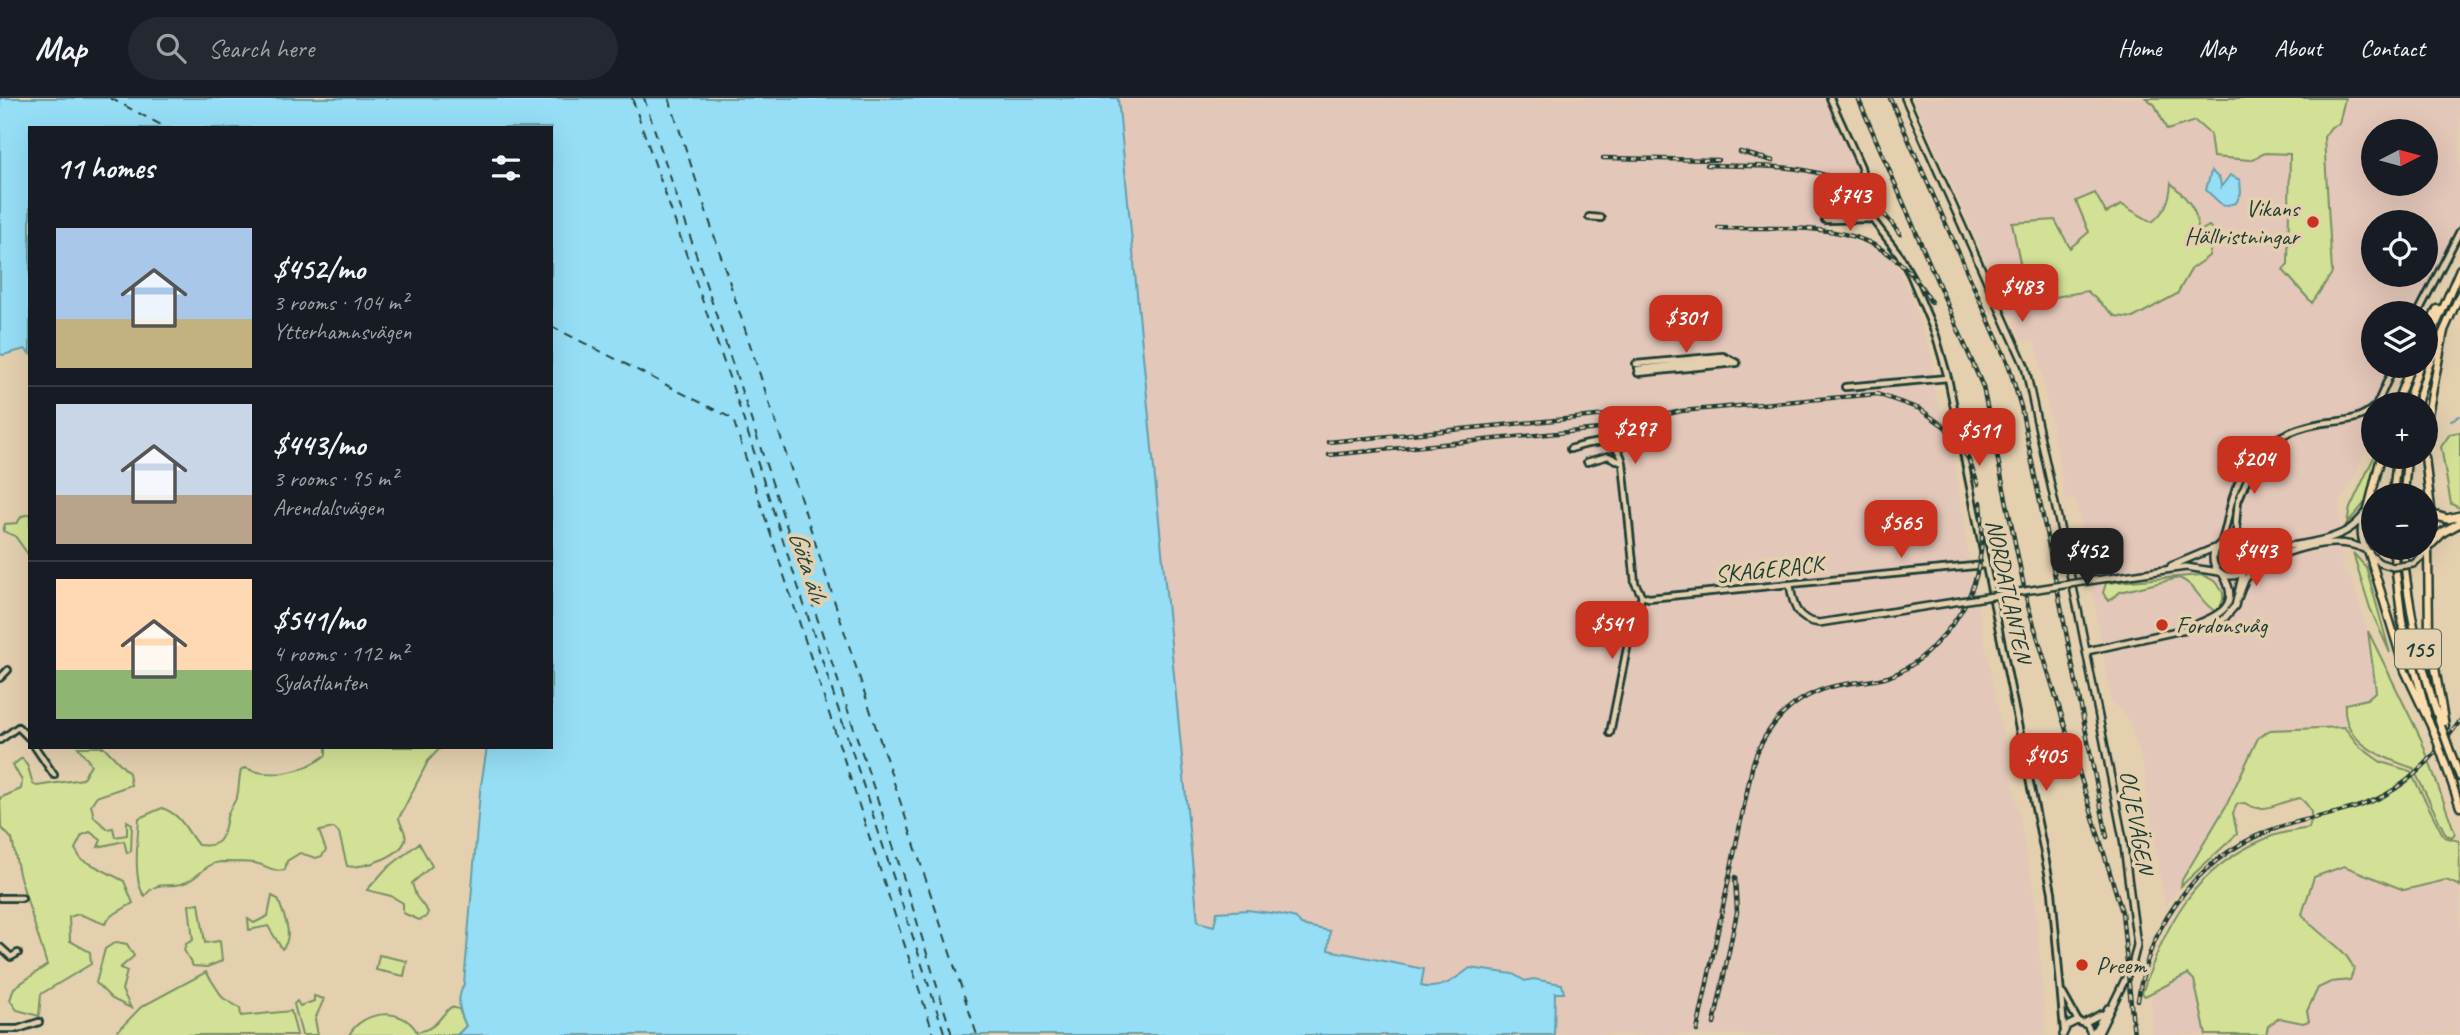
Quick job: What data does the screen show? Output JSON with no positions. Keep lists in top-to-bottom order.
{
  "streets": {
    "main road": ["155"],
    "street": ["SKAGERACK", "NORDATLANTEN", "OLJEVÄGEN"]
  },
  "crossings": [
    ["SKAGERACK", "NORDATLANTEN"],
    ["NORDATLANTEN", "OLJEVÄGEN"]
  ],
  "water": ["Göta älv"],
  "places": ["Vikans Hällristningar", "Fordonsvåg", "Preem"],
  "north": "right",
  "page": {
    "header": "Map",
    "search": "Search here",
    "nav": [
      "Home",
      "Map",
      "About",
      "Contact"
    ],
    "map_buttons": ["+", "−"],
    "heading": "11 homes",
    "price": [
      "$743",
      "$483",
      "$301",
      "$297",
      "$511",
      "$204",
      "$565",
      "$452",
      "$443",
      "$541",
      "$405"
    ],
    "list": [
      {
        "name": "$452/mo",
        "note": "3 rooms · 104 m² · Ytterhamnsvägen"
      },
      {
        "name": "$443/mo",
        "note": "3 rooms · 95 m² · Arendalsvägen"
      },
      {
        "name": "$541/mo",
        "note": "4 rooms · 112 m² · Sydatlanten"
      }
    ]
  }
}
